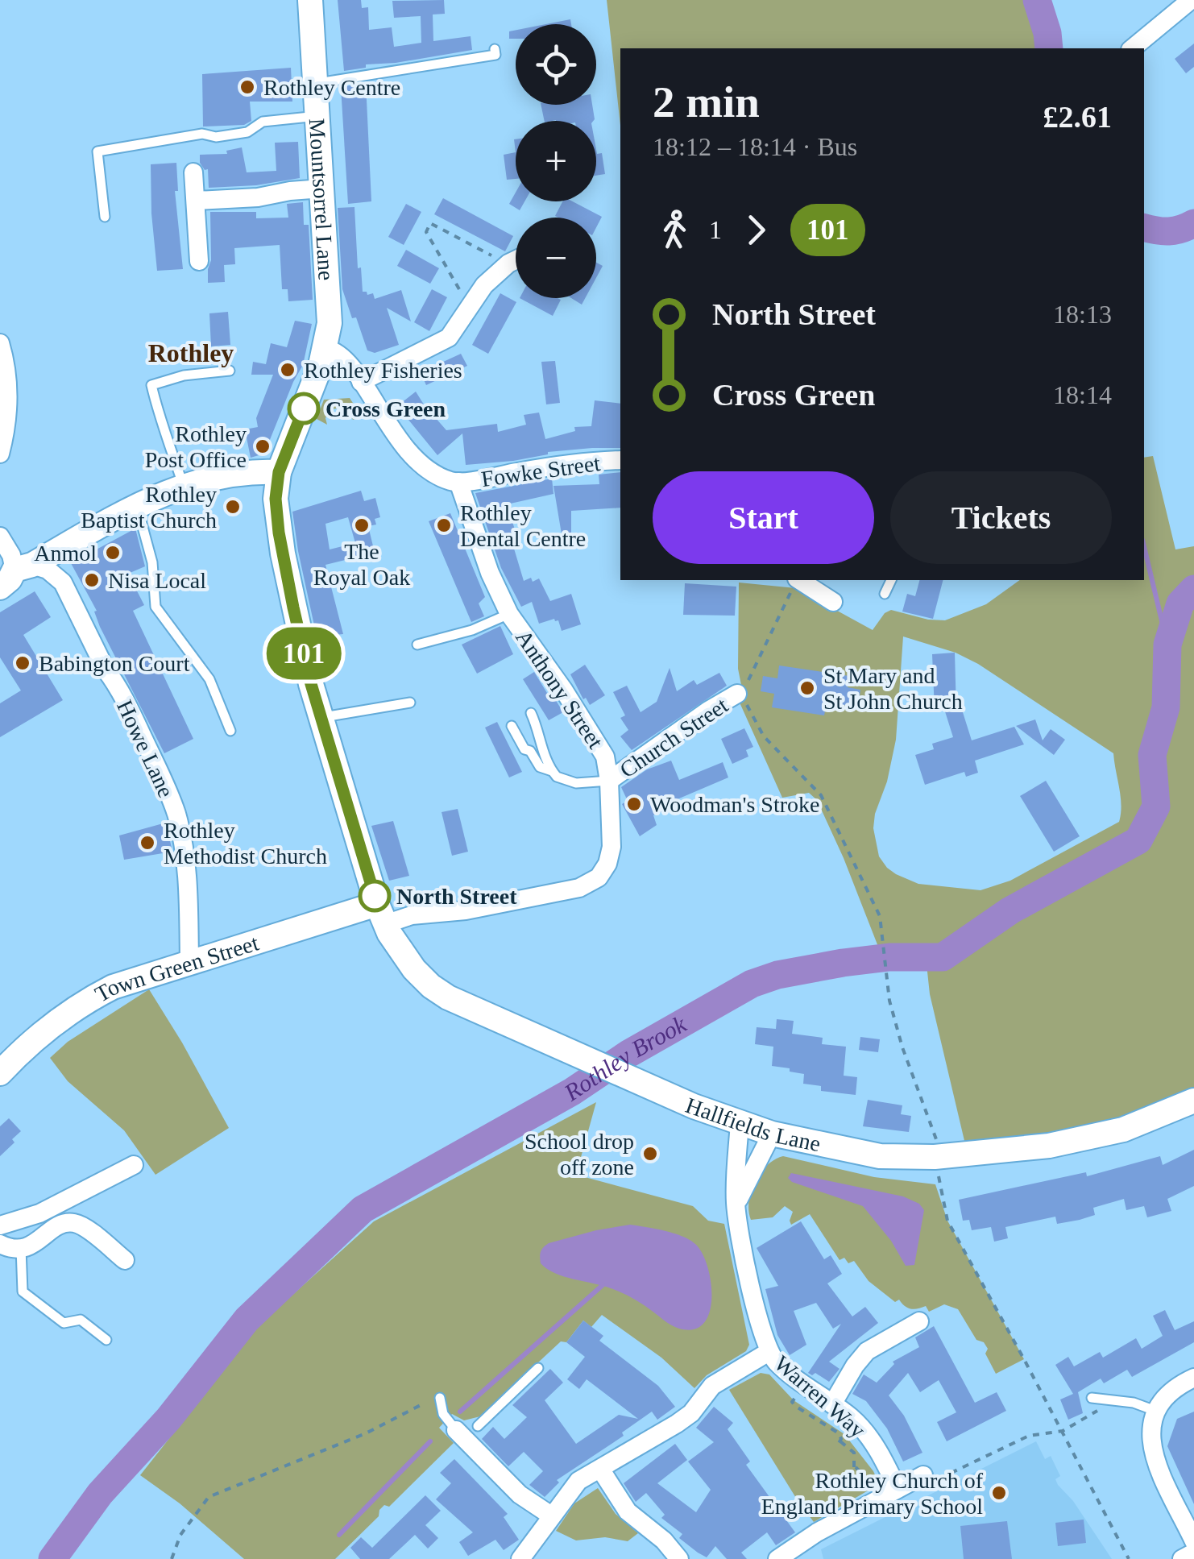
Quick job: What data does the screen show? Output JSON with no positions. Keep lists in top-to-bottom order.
{
  "streets": {
    "street": [
      "Mountsorrel Lane",
      "Fowke Street",
      "Anthony Street",
      "Church Street",
      "Howe Lane",
      "Town Green Street",
      "Hallfields Lane",
      "Warren Way"
    ]
  },
  "crossings": [
    ["Fowke Street", "Anthony Street"],
    ["Anthony Street", "Church Street"],
    ["Anthony Street", "Town Green Street"],
    ["Anthony Street", "Hallfields Lane"],
    ["Howe Lane", "Town Green Street"],
    ["Town Green Street", "Hallfields Lane"],
    ["Hallfields Lane", "Warren Way"]
  ],
  "districts": ["Rothley"],
  "water": ["Rothley Brook"],
  "places": [
    "Rothley Centre",
    "Rothley Fisheries",
    "Cross Green",
    "Rothley Post Office",
    "Rothley Baptist Church",
    "The Royal Oak",
    "Rothley Dental Centre",
    "Anmol",
    "Nisa Local",
    "Babington Court",
    "St Mary and St John Church",
    "Woodman's Stroke",
    "Rothley Methodist Church",
    "North Street",
    "School drop off zone",
    "Rothley Church of England Primary School"
  ],
  "lines": ["bus line 101"],
  "page": {
    "on_map": "101",
    "map_buttons": ["+", "−"],
    "heading": ["2 min", "18:12 – 18:14 · Bus", "£2.61"],
    "legs": ["1", "101"],
    "list": [
      {
        "name": "North Street",
        "value": "18:13"
      },
      {
        "name": "Cross Green",
        "value": "18:14"
      }
    ],
    "buttons": ["Start", "Tickets"]
  }
}
